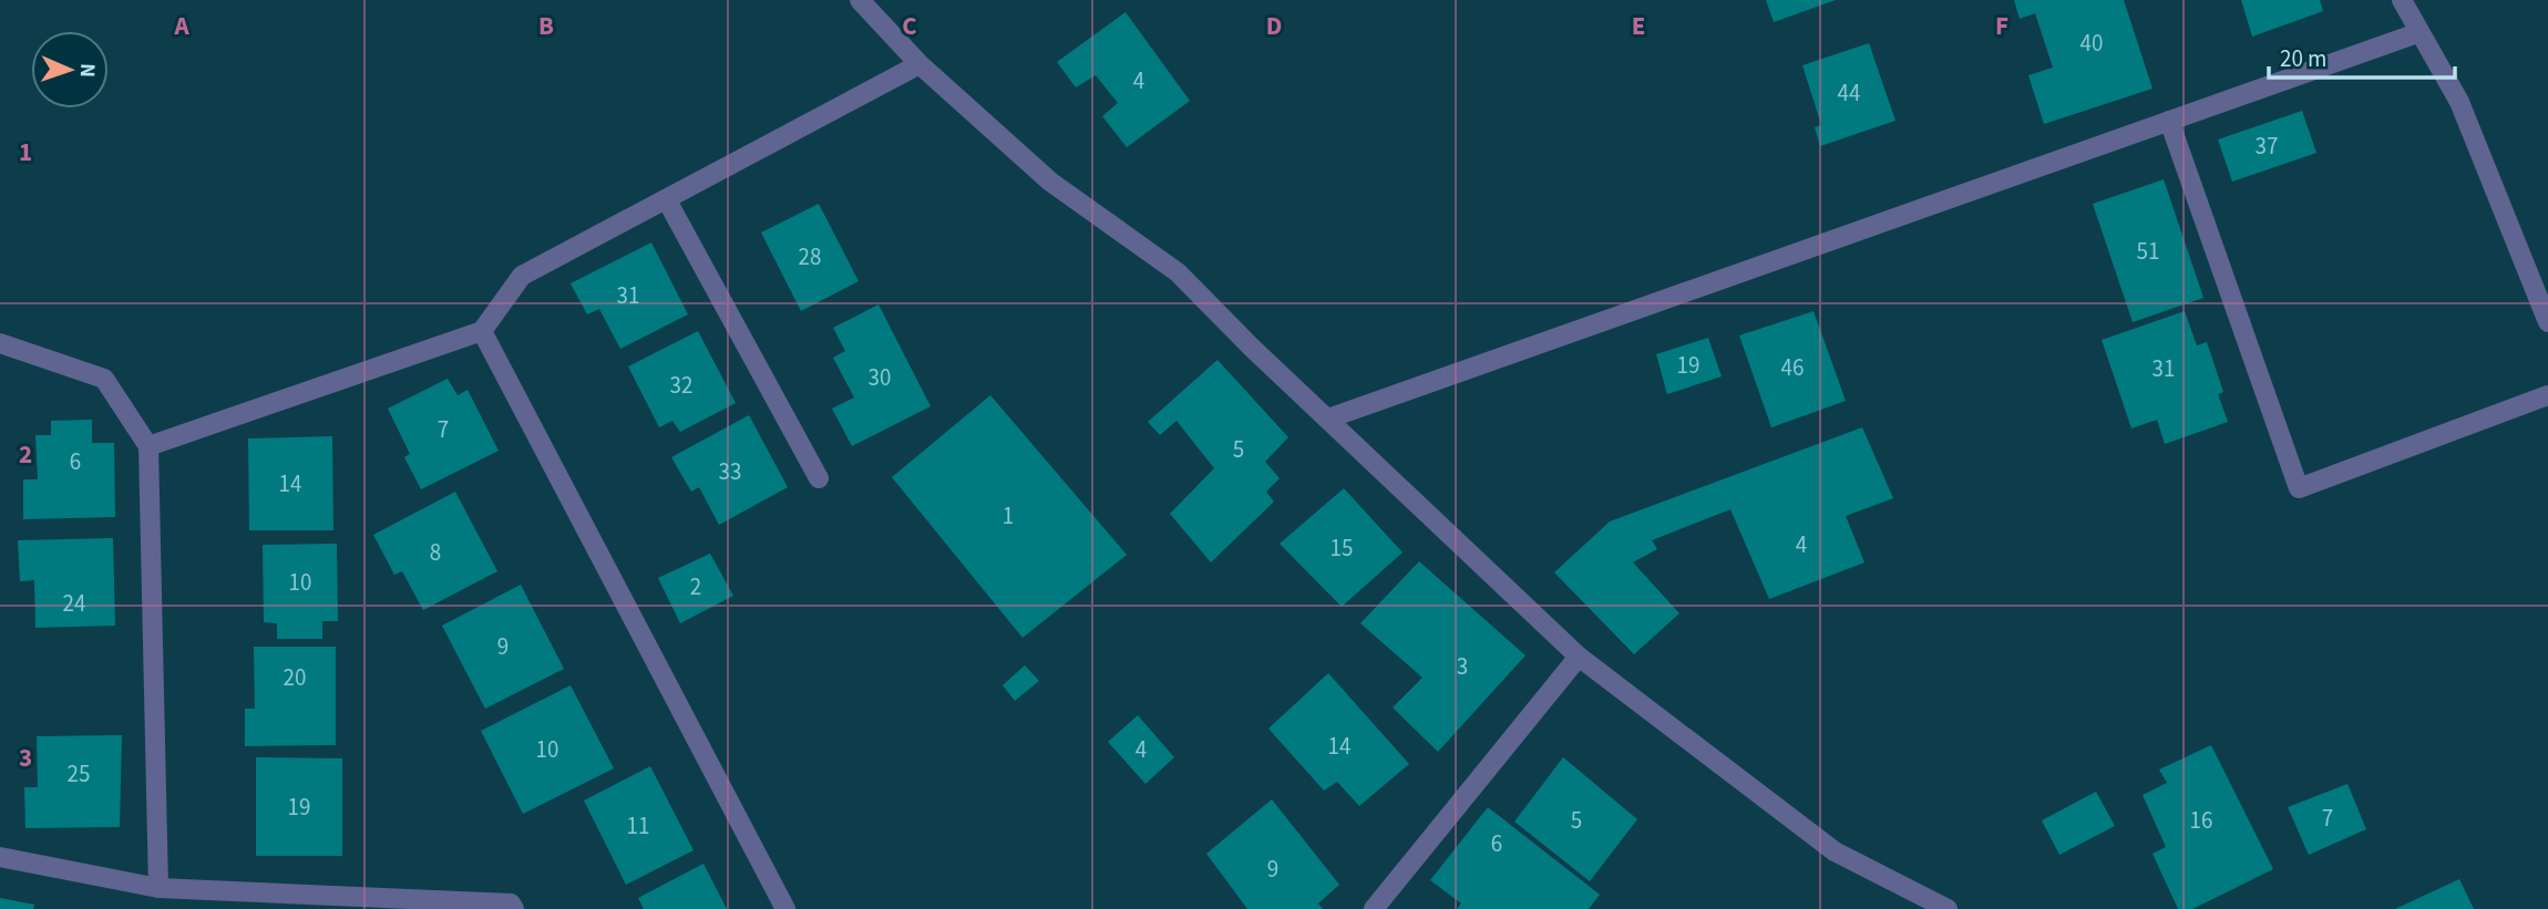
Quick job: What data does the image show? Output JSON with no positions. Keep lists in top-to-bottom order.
{
  "house_numbers": [
    "40",
    "4",
    "44",
    "37",
    "51",
    "28",
    "31",
    "19",
    "46",
    "31",
    "30",
    "32",
    "7",
    "5",
    "6",
    "33",
    "14",
    "1",
    "4",
    "15",
    "8",
    "10",
    "2",
    "24",
    "9",
    "3",
    "20",
    "14",
    "10",
    "4",
    "25",
    "19",
    "7",
    "5",
    "16",
    "11",
    "6",
    "9"
  ],
  "scale_bar": "20 m",
  "north": "right",
  "grid": {
    "columns": [
      "A",
      "B",
      "C",
      "D",
      "E",
      "F"
    ],
    "rows": ["1", "2", "3"]
  }
}
